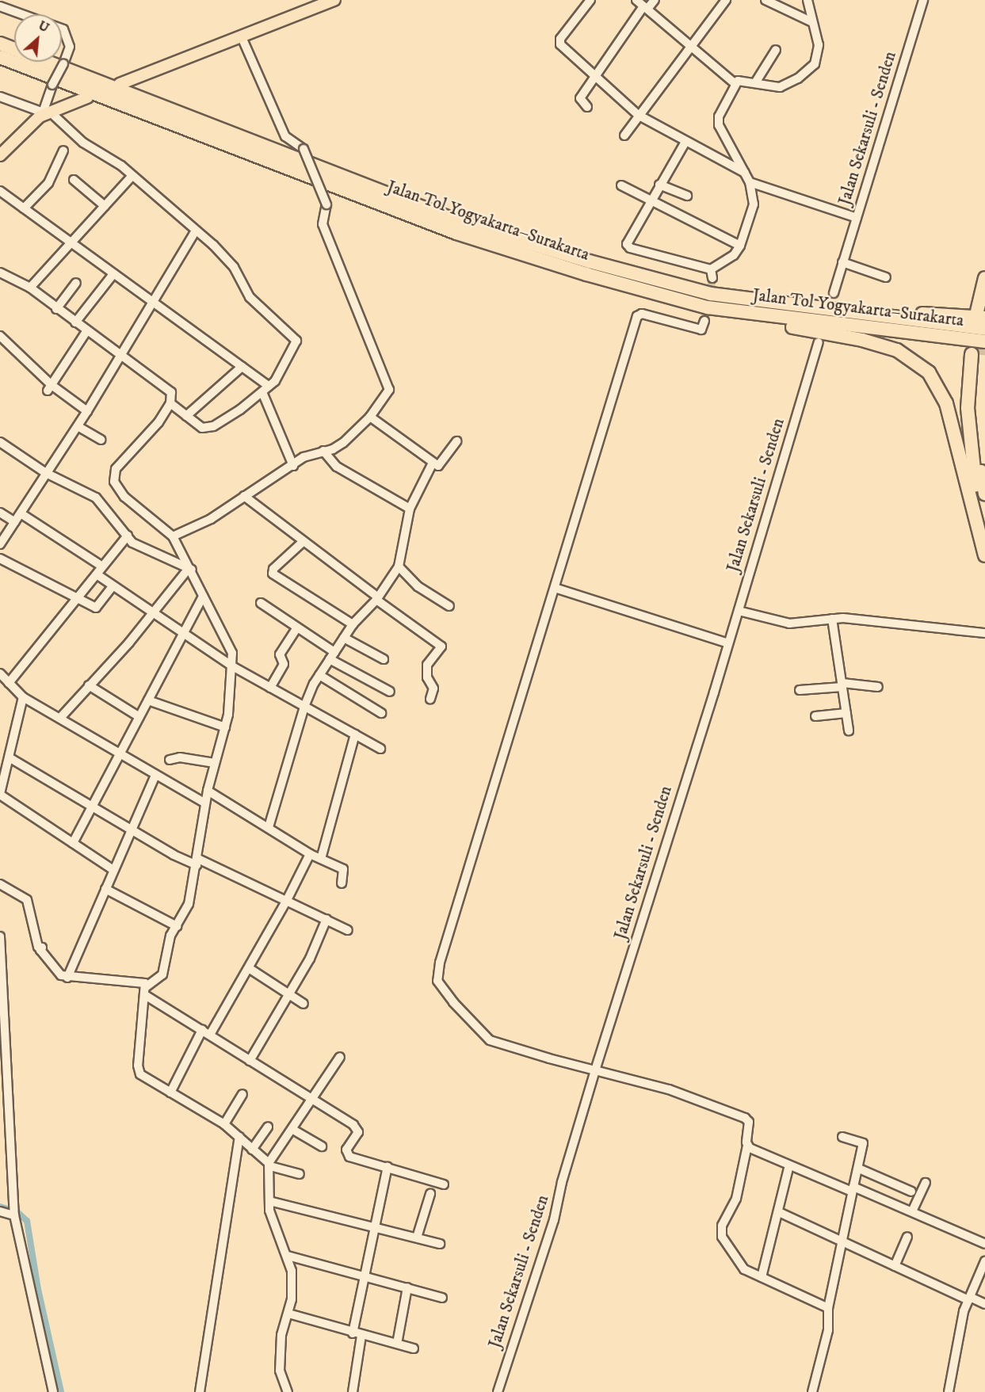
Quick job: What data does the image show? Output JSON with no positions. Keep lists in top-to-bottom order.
{
  "streets": {
    "highway": ["Jalan Tol Yogyakarta–Surakarta"],
    "street": ["Jalan Sekarsuli - Senden"]
  },
  "north": "top right"
}
